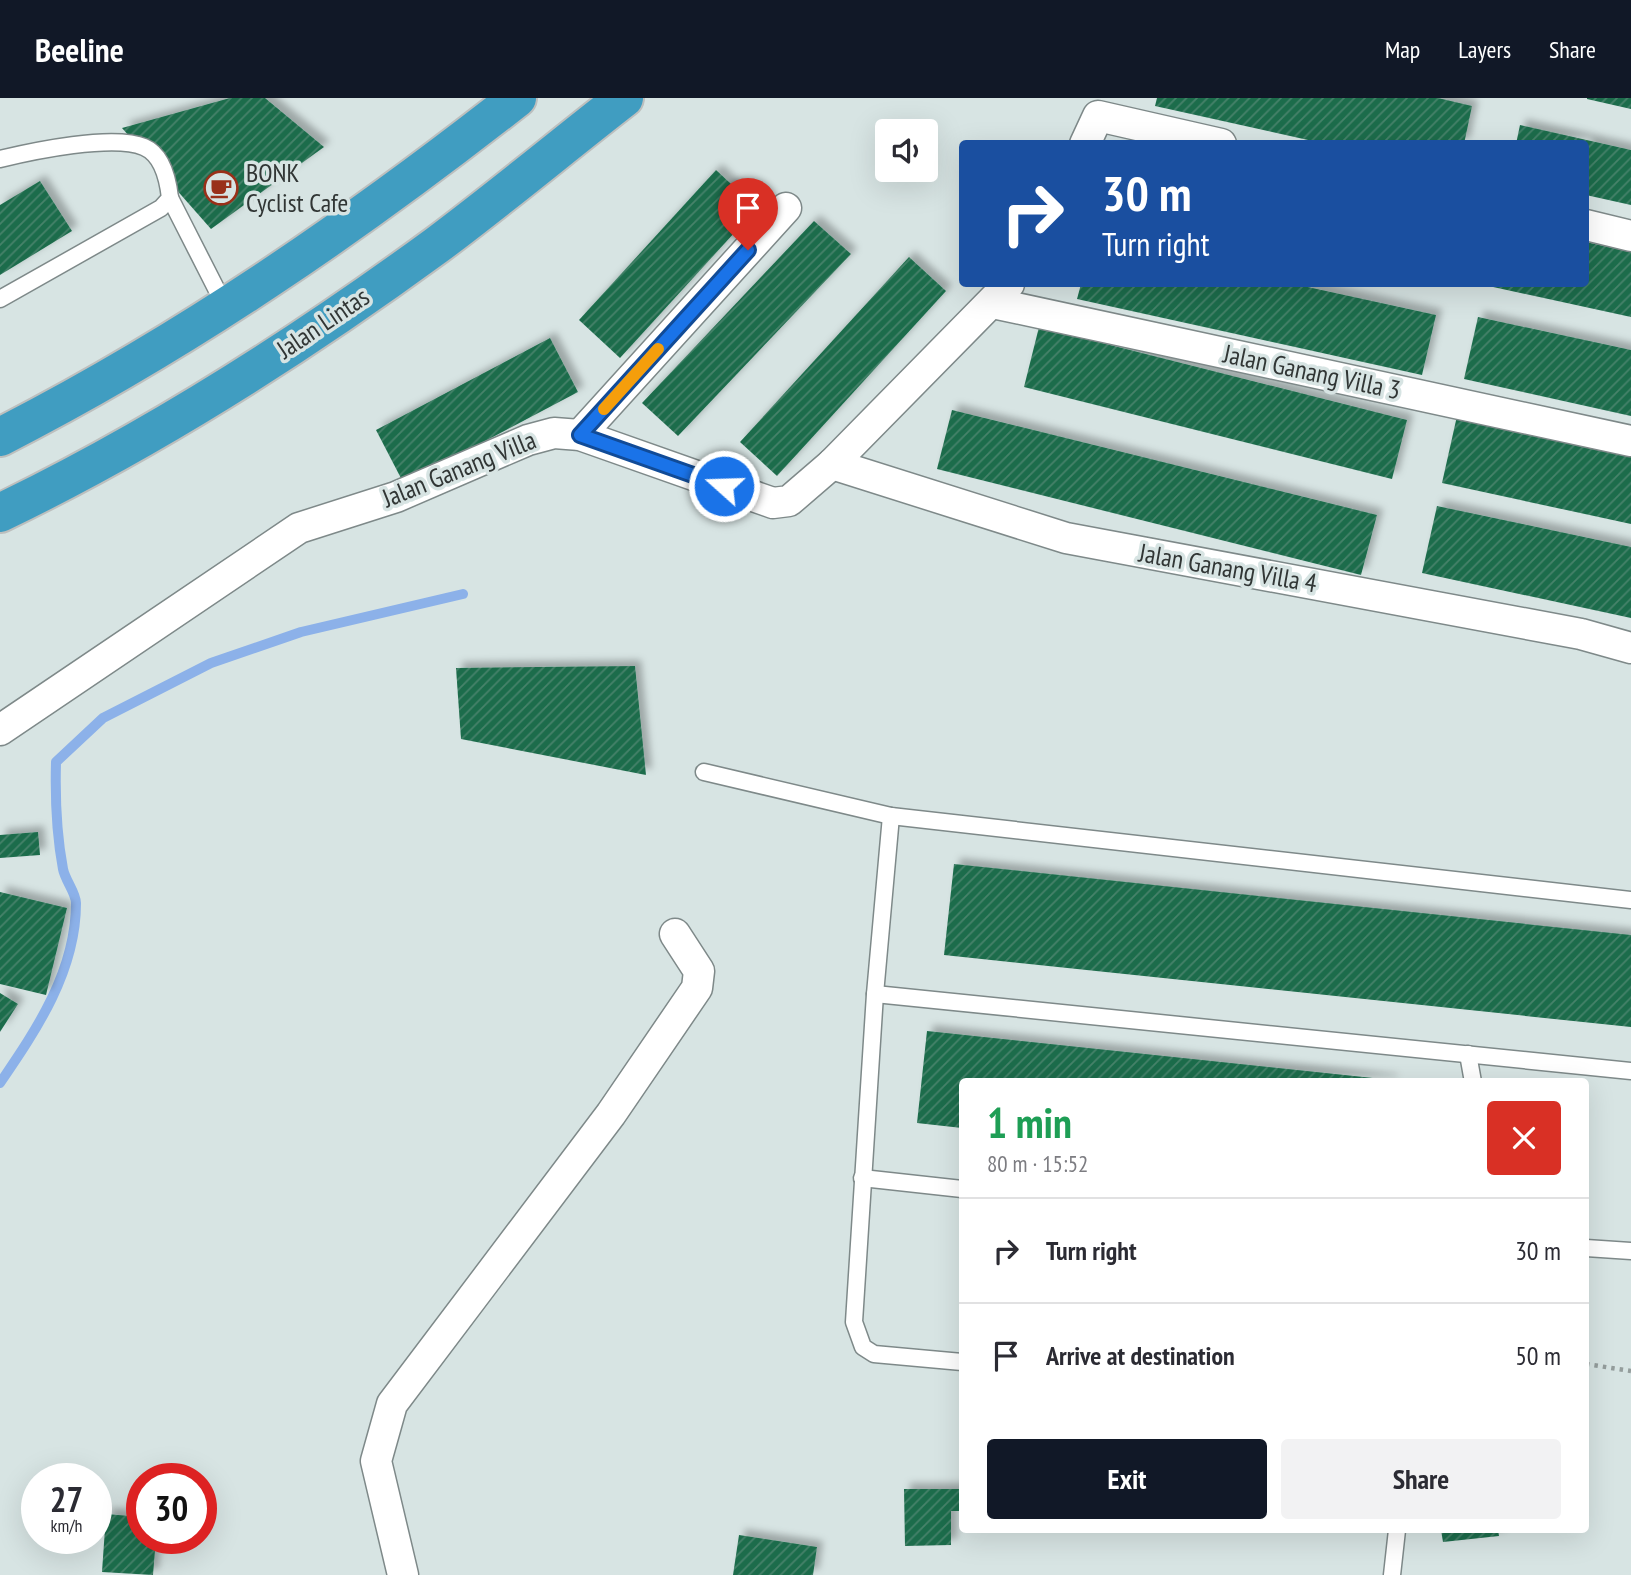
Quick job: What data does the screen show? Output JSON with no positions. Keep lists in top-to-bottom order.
{
  "streets": {
    "highway": ["Jalan Lintas"],
    "street": ["Jalan Ganang Villa 3", "Jalan Ganang Villa", "Jalan Ganang Villa 4"]
  },
  "crossings": [
    ["Jalan Ganang Villa 3", "Jalan Ganang Villa"],
    ["Jalan Ganang Villa", "Jalan Ganang Villa 4"]
  ],
  "places": {
    "cafe": ["BONK Cyclist Cafe"]
  },
  "page": {
    "header": "Beeline",
    "nav": ["Map", "Layers", "Share"],
    "turn": ["30 m", "Turn right"],
    "heading": ["1 min", "80 m · 15:52"],
    "list": [
      {
        "name": "Turn right",
        "value": "30 m"
      },
      {
        "name": "Arrive at destination",
        "value": "50 m"
      }
    ],
    "buttons": ["Exit", "Share"],
    "speed": "27 km/h",
    "limit": "30"
  }
}
